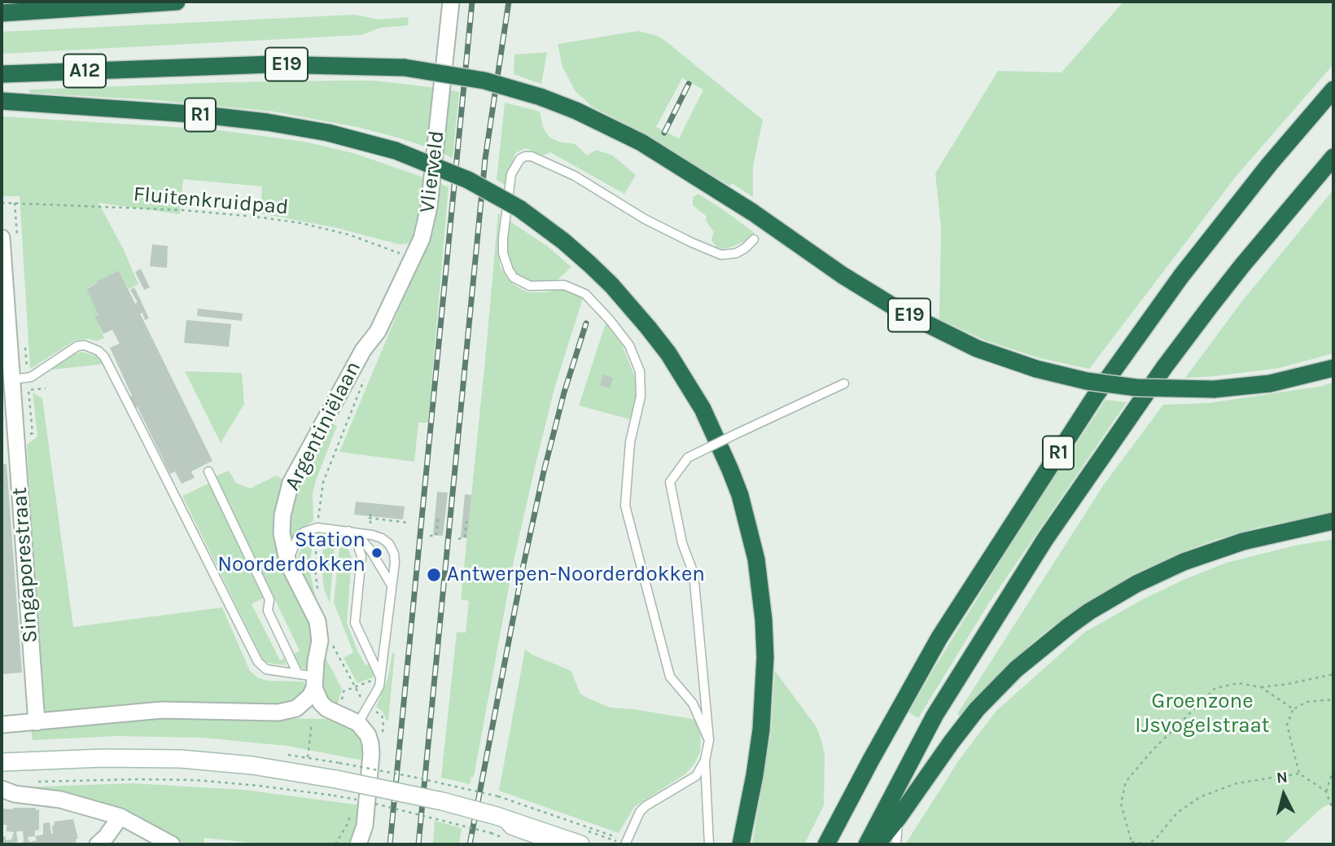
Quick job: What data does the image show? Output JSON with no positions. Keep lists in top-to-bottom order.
{
  "streets": {
    "highway": ["E19", "A12", "R1"],
    "street": ["Vlierveld", "Argentiniëlaan", "Singaporestraat"],
    "path": ["Fluitenkruidpad"]
  },
  "crossings": [
    ["E19", "A12"],
    ["Vlierveld", "Fluitenkruidpad"],
    ["Vlierveld", "Argentiniëlaan"]
  ],
  "parks": ["Groenzone IJsvogelstraat"],
  "places": ["Station Noorderdokken", "Antwerpen-Noorderdokken"],
  "north": "top"
}
